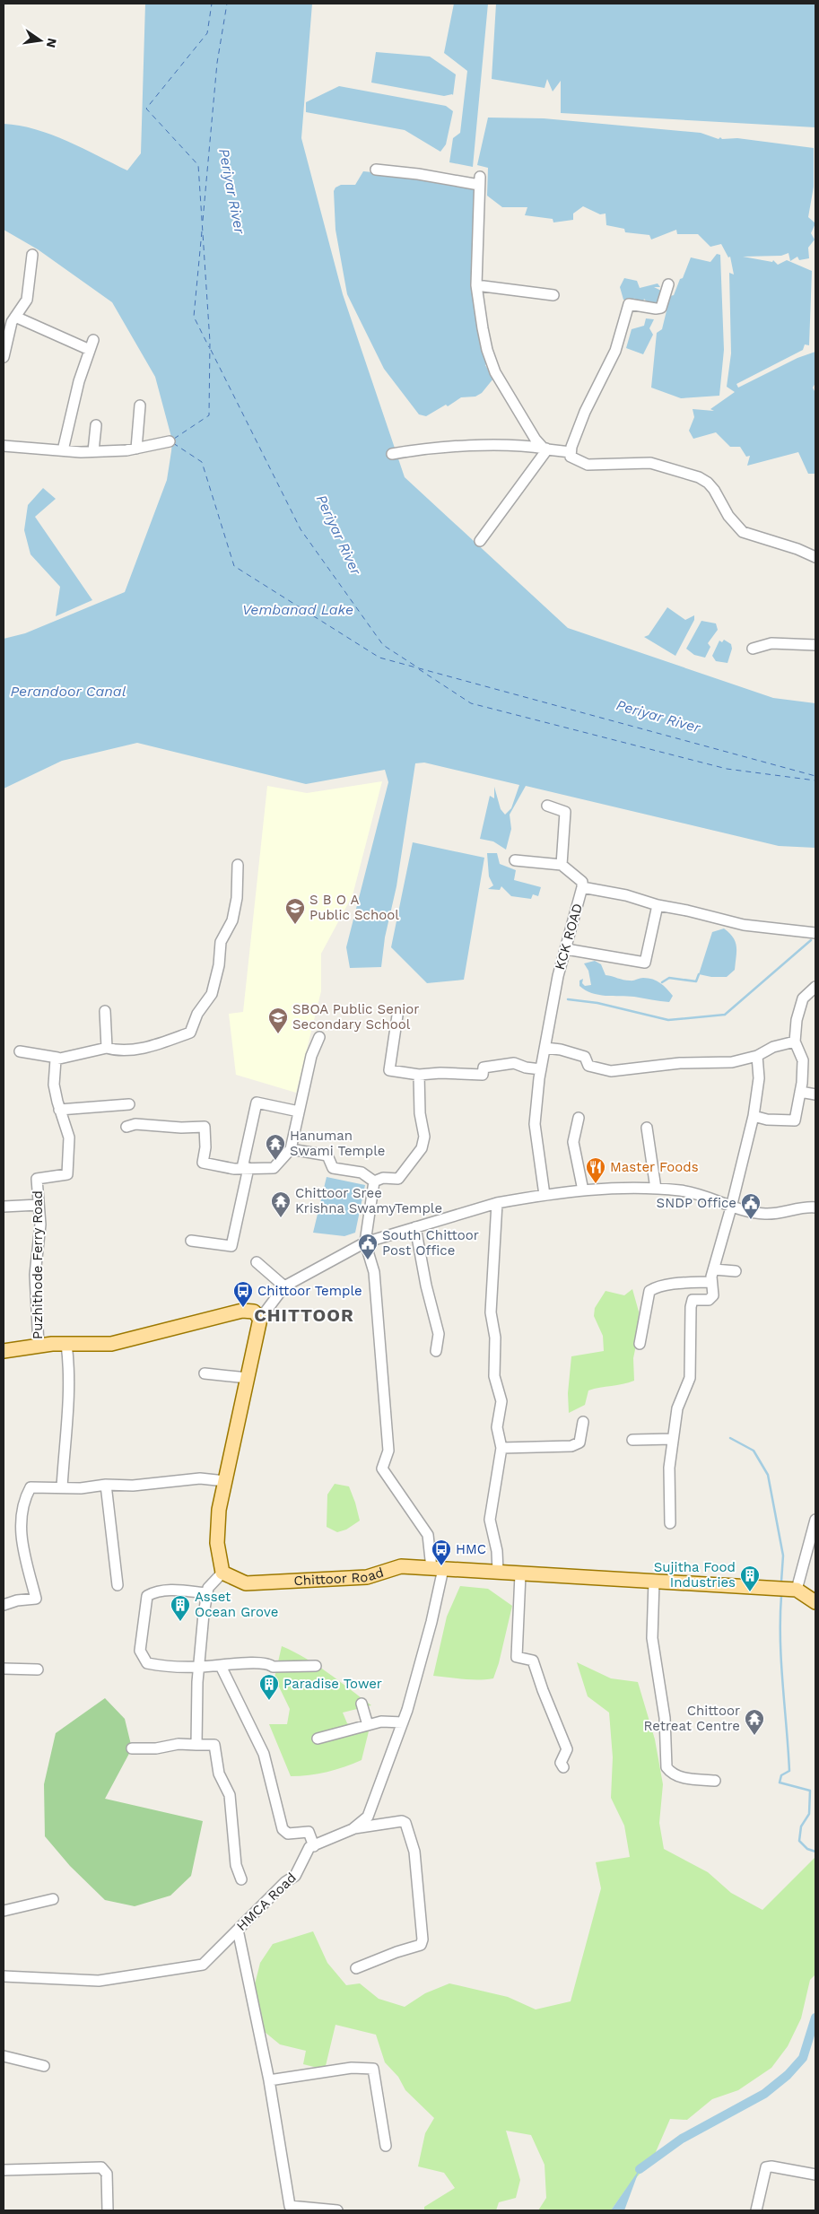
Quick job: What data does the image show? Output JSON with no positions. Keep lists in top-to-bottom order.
{
  "streets": {
    "main road": ["Chittoor Road"],
    "street": ["KCK ROAD", "Puzhithode Ferry Road", "HMCA Road"]
  },
  "crossings": [
    ["Chittoor Road", "HMCA Road"]
  ],
  "districts": ["CHITTOOR"],
  "water": ["Periyar River", "Vembanad Lake", "Perandoor Canal"],
  "places": {
    "school or university": ["S B O A Public School", "SBOA Public Senior Secondary School"],
    "temple": ["Hanuman Swami Temple", "Chittoor Sree Krishna SwamyTemple", "Chittoor Retreat Centre"],
    "restaurant": ["Master Foods"],
    "public building": ["SNDP Office", "South Chittoor Post Office"],
    "bus stop": ["Chittoor Temple", "HMC"],
    "building": ["Sujitha Food Industries", "Asset Ocean Grove", "Paradise Tower"]
  },
  "north": "right"
}
